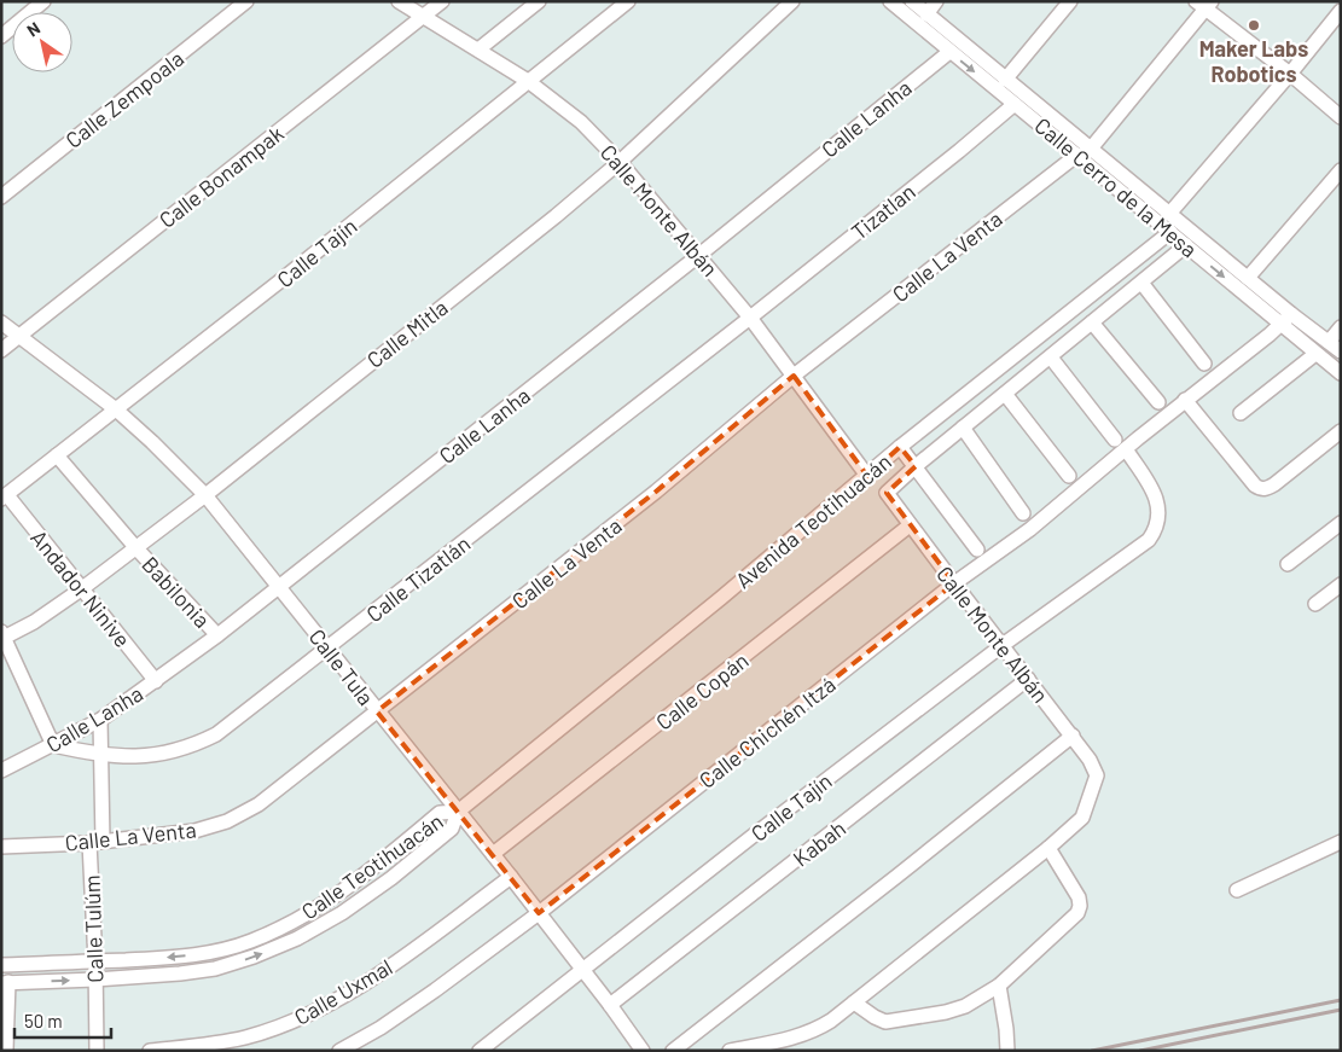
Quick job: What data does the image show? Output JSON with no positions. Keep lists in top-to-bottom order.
{
  "streets": {
    "street": [
      "Calle Zempoala",
      "Calle Lanha",
      "Calle Bonampak",
      "Calle Cerro de la Mesa",
      "Calle Monte Albán",
      "Tizatlan",
      "Calle Tajín",
      "Calle La Venta",
      "Calle Mitla",
      "Avenida Teotihuacán",
      "Calle Tizatlán",
      "Andador Ninive",
      "Babilonia",
      "Calle Tula",
      "Calle Copán",
      "Calle Chichén Itzá",
      "Kabah",
      "Calle Teotihuacán",
      "Calle Tulúm",
      "Calle Uxmal"
    ]
  },
  "crossings": [
    ["Calle Lanha", "Calle Cerro de la Mesa"],
    ["Calle Lanha", "Calle Monte Albán"],
    ["Calle Lanha", "Calle Tizatlán"],
    ["Calle Lanha", "Andador Ninive"],
    ["Calle Lanha", "Babilonia"],
    ["Calle Lanha", "Calle Tula"],
    ["Calle Lanha", "Calle Tulúm"],
    ["Calle Bonampak", "Calle Monte Albán"],
    ["Calle Bonampak", "Calle Tula"],
    ["Calle Cerro de la Mesa", "Tizatlan"],
    ["Calle Cerro de la Mesa", "Calle La Venta"],
    ["Calle Cerro de la Mesa", "Avenida Teotihuacán"],
    ["Calle Cerro de la Mesa", "Calle Chichén Itzá"],
    ["Calle Monte Albán", "Tizatlan"],
    ["Calle Monte Albán", "Calle Tajín"],
    ["Calle Monte Albán", "Calle La Venta"],
    ["Calle Monte Albán", "Calle Mitla"],
    ["Calle Monte Albán", "Avenida Teotihuacán"],
    ["Calle Monte Albán", "Calle Tizatlán"],
    ["Calle Monte Albán", "Calle Copán"],
    ["Calle Monte Albán", "Calle Chichén Itzá"],
    ["Calle Monte Albán", "Kabah"],
    ["Tizatlan", "Calle Tizatlán"],
    ["Calle Tajín", "Andador Ninive"],
    ["Calle Tajín", "Babilonia"],
    ["Calle Tajín", "Calle Tula"],
    ["Calle Tajín", "Calle Chichén Itzá"],
    ["Calle La Venta", "Calle Tula"],
    ["Calle La Venta", "Calle Tulúm"],
    ["Calle Mitla", "Andador Ninive"],
    ["Calle Mitla", "Babilonia"],
    ["Calle Mitla", "Calle Tula"],
    ["Avenida Teotihuacán", "Calle Tula"],
    ["Avenida Teotihuacán", "Calle Teotihuacán"],
    ["Calle Tizatlán", "Calle Tula"],
    ["Calle Tizatlán", "Calle Tulúm"],
    ["Calle Tula", "Calle Copán"],
    ["Calle Tula", "Calle Chichén Itzá"],
    ["Calle Tula", "Kabah"],
    ["Calle Tula", "Calle Teotihuacán"],
    ["Calle Tula", "Calle Uxmal"],
    ["Calle Teotihuacán", "Calle Tulúm"]
  ],
  "places": ["Maker Labs Robotics"],
  "scale_bar": "50 m",
  "north": "top left"
}
